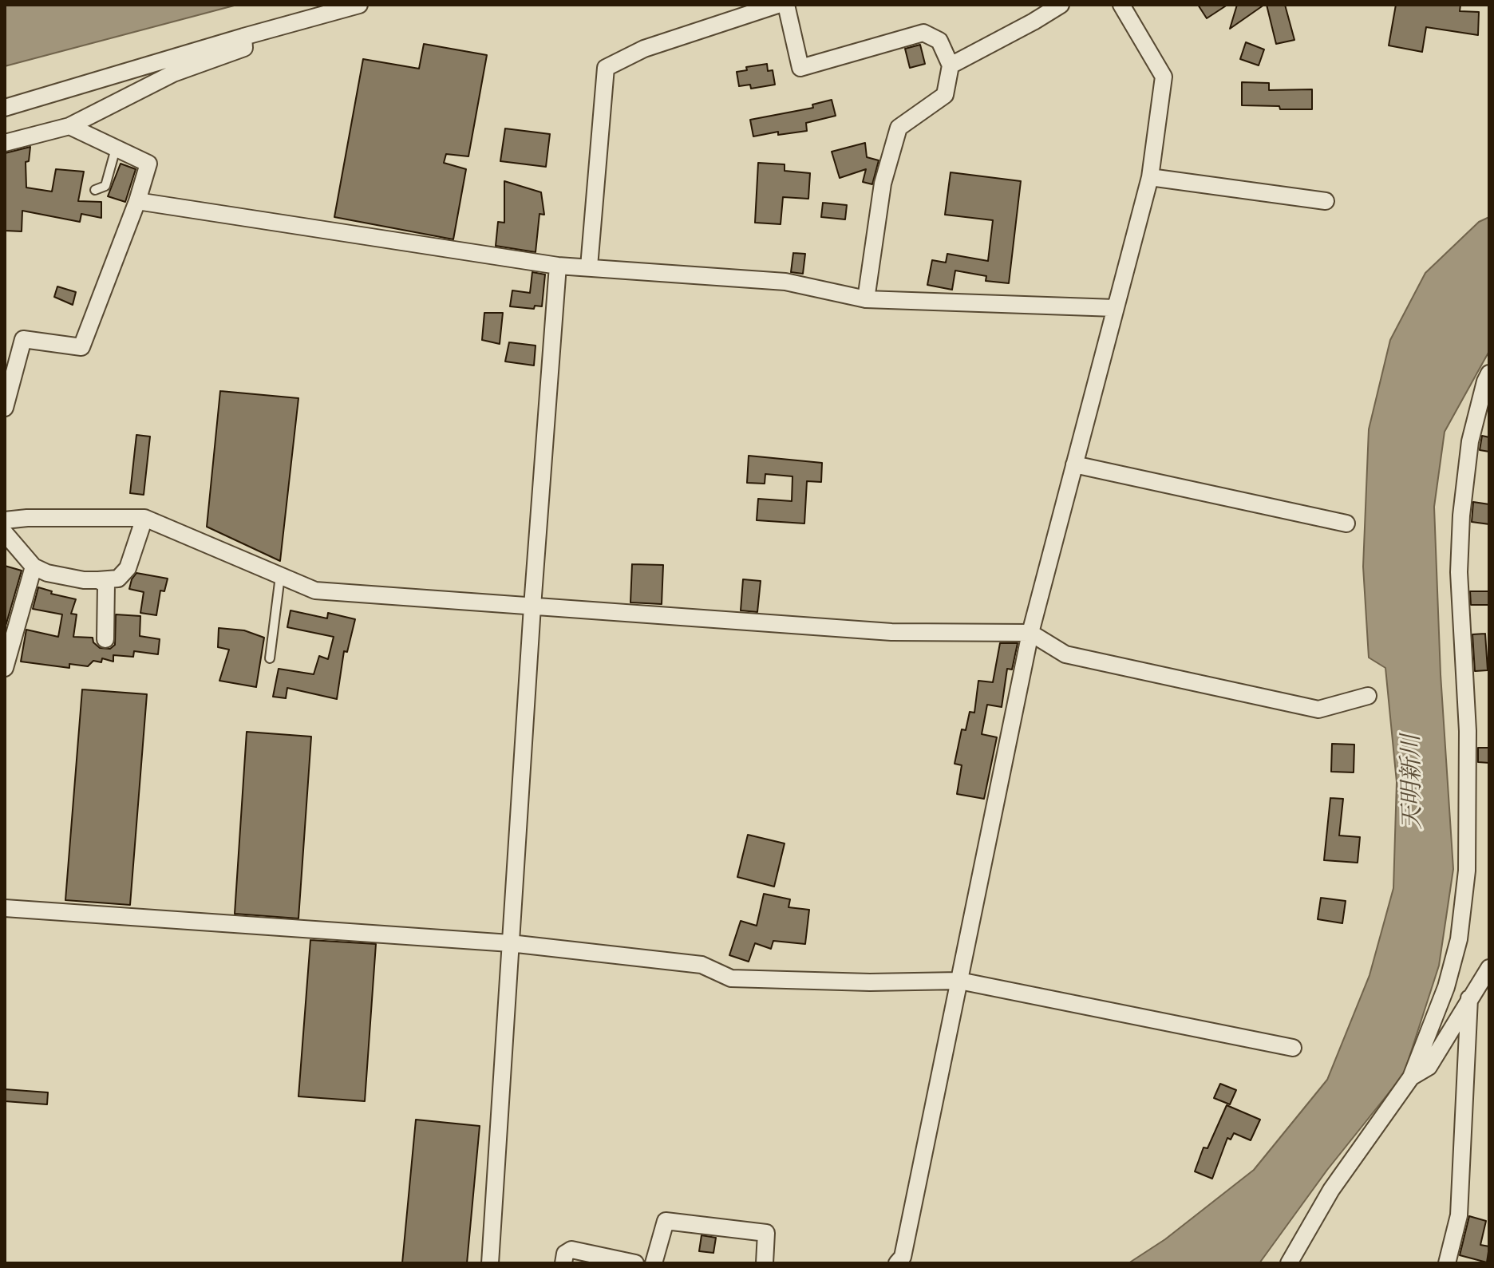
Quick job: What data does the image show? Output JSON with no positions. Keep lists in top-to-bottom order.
{
  "water": ["天明新川"]
}
